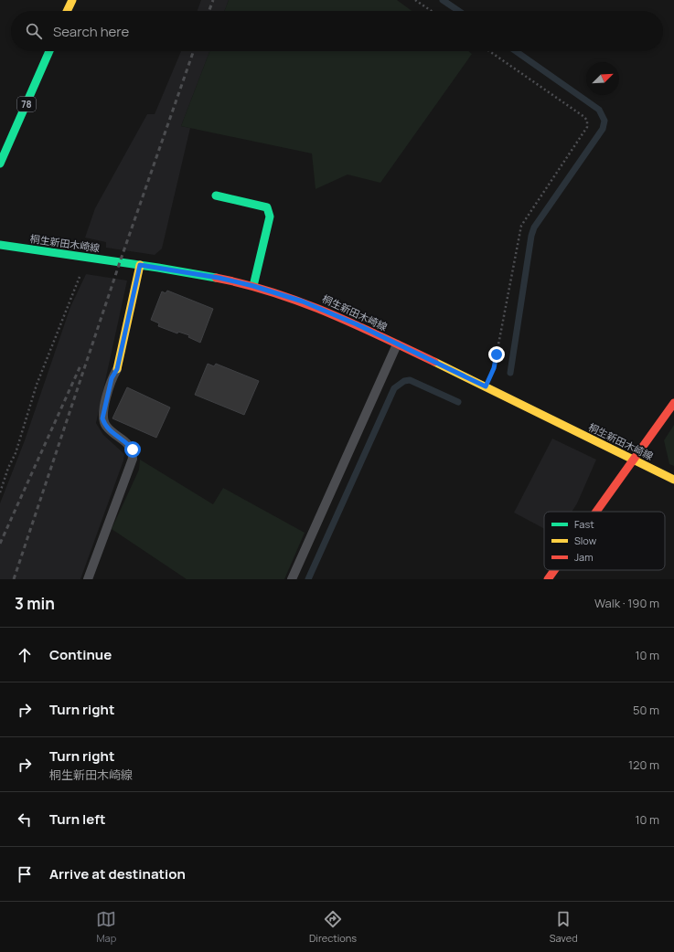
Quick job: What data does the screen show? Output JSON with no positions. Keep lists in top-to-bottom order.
{
  "streets": {
    "main road": ["78", "桐生新田木崎線"]
  },
  "legend": ["Fast", "Slow", "Jam"],
  "north": "top right",
  "page": {
    "search": "Search here",
    "heading": ["3 min", "Walk · 190 m"],
    "list": [
      ["Continue", "10 m"],
      ["Turn right", "50 m"],
      ["Turn right", "桐生新田木崎線", "120 m"],
      ["Turn left", "10 m"],
      "Arrive at destination"
    ],
    "nav": ["Map", "Directions", "Saved"]
  }
}
